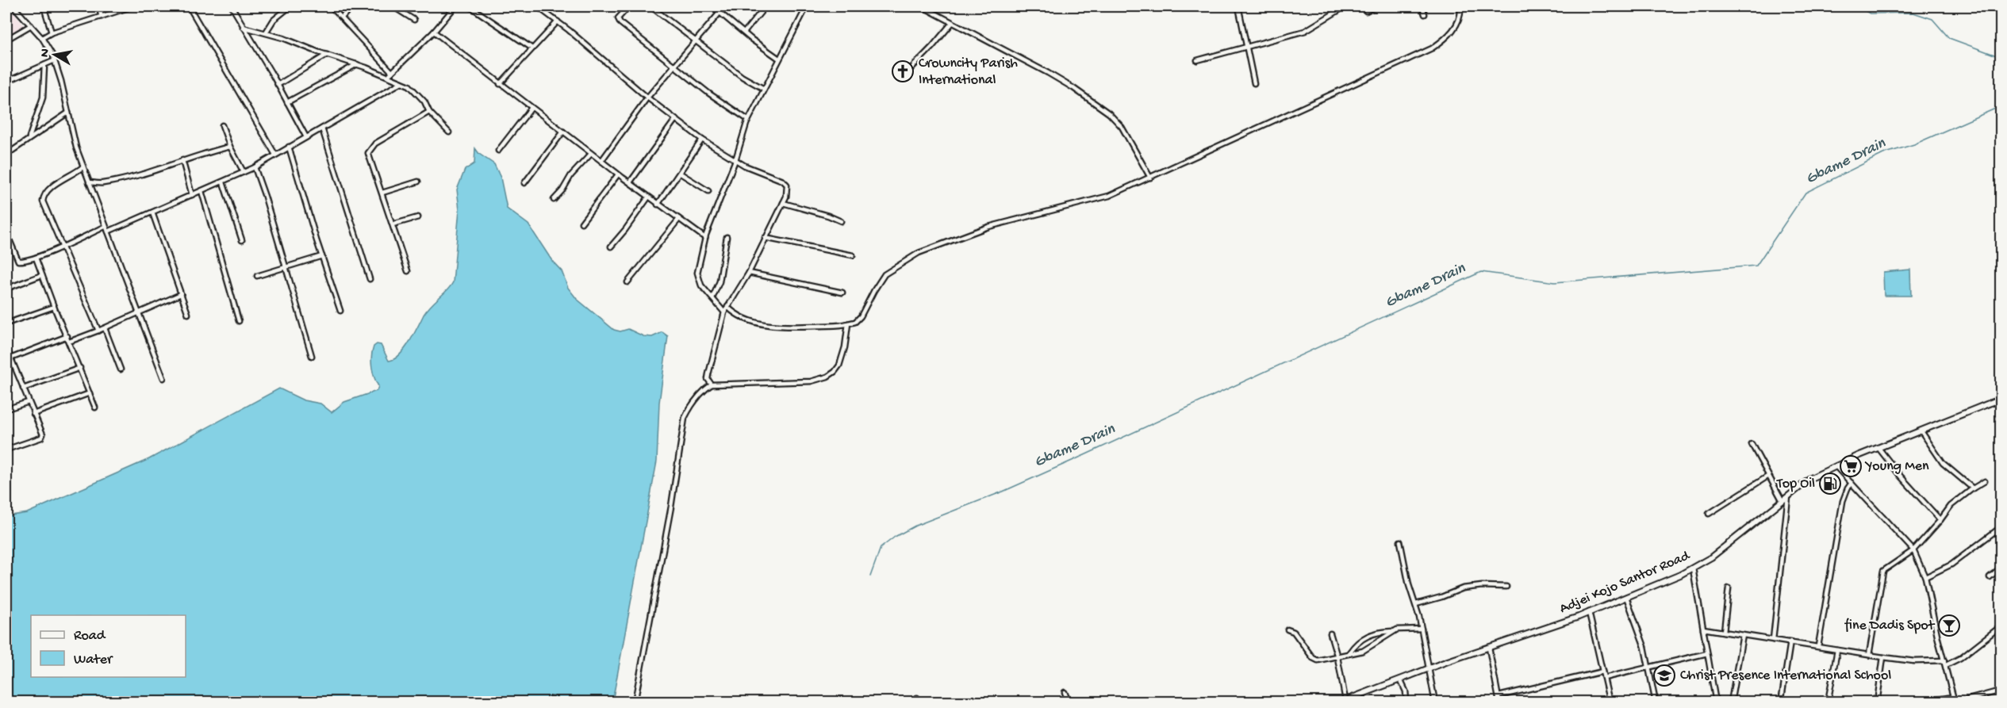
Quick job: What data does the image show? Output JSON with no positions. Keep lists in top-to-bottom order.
{
  "streets": {
    "street": ["Adjei Kojo Santor Road"]
  },
  "water": ["Gbame Drain"],
  "places": {
    "church": ["Crowncity Parish International"],
    "supermarket": ["Young Men"],
    "fuel station": ["Top Oil"],
    "bar": ["fine Dadis Spot"],
    "school or university": ["Christ Presence International School"]
  },
  "legend": ["Road", "Water"],
  "north": "left"
}
